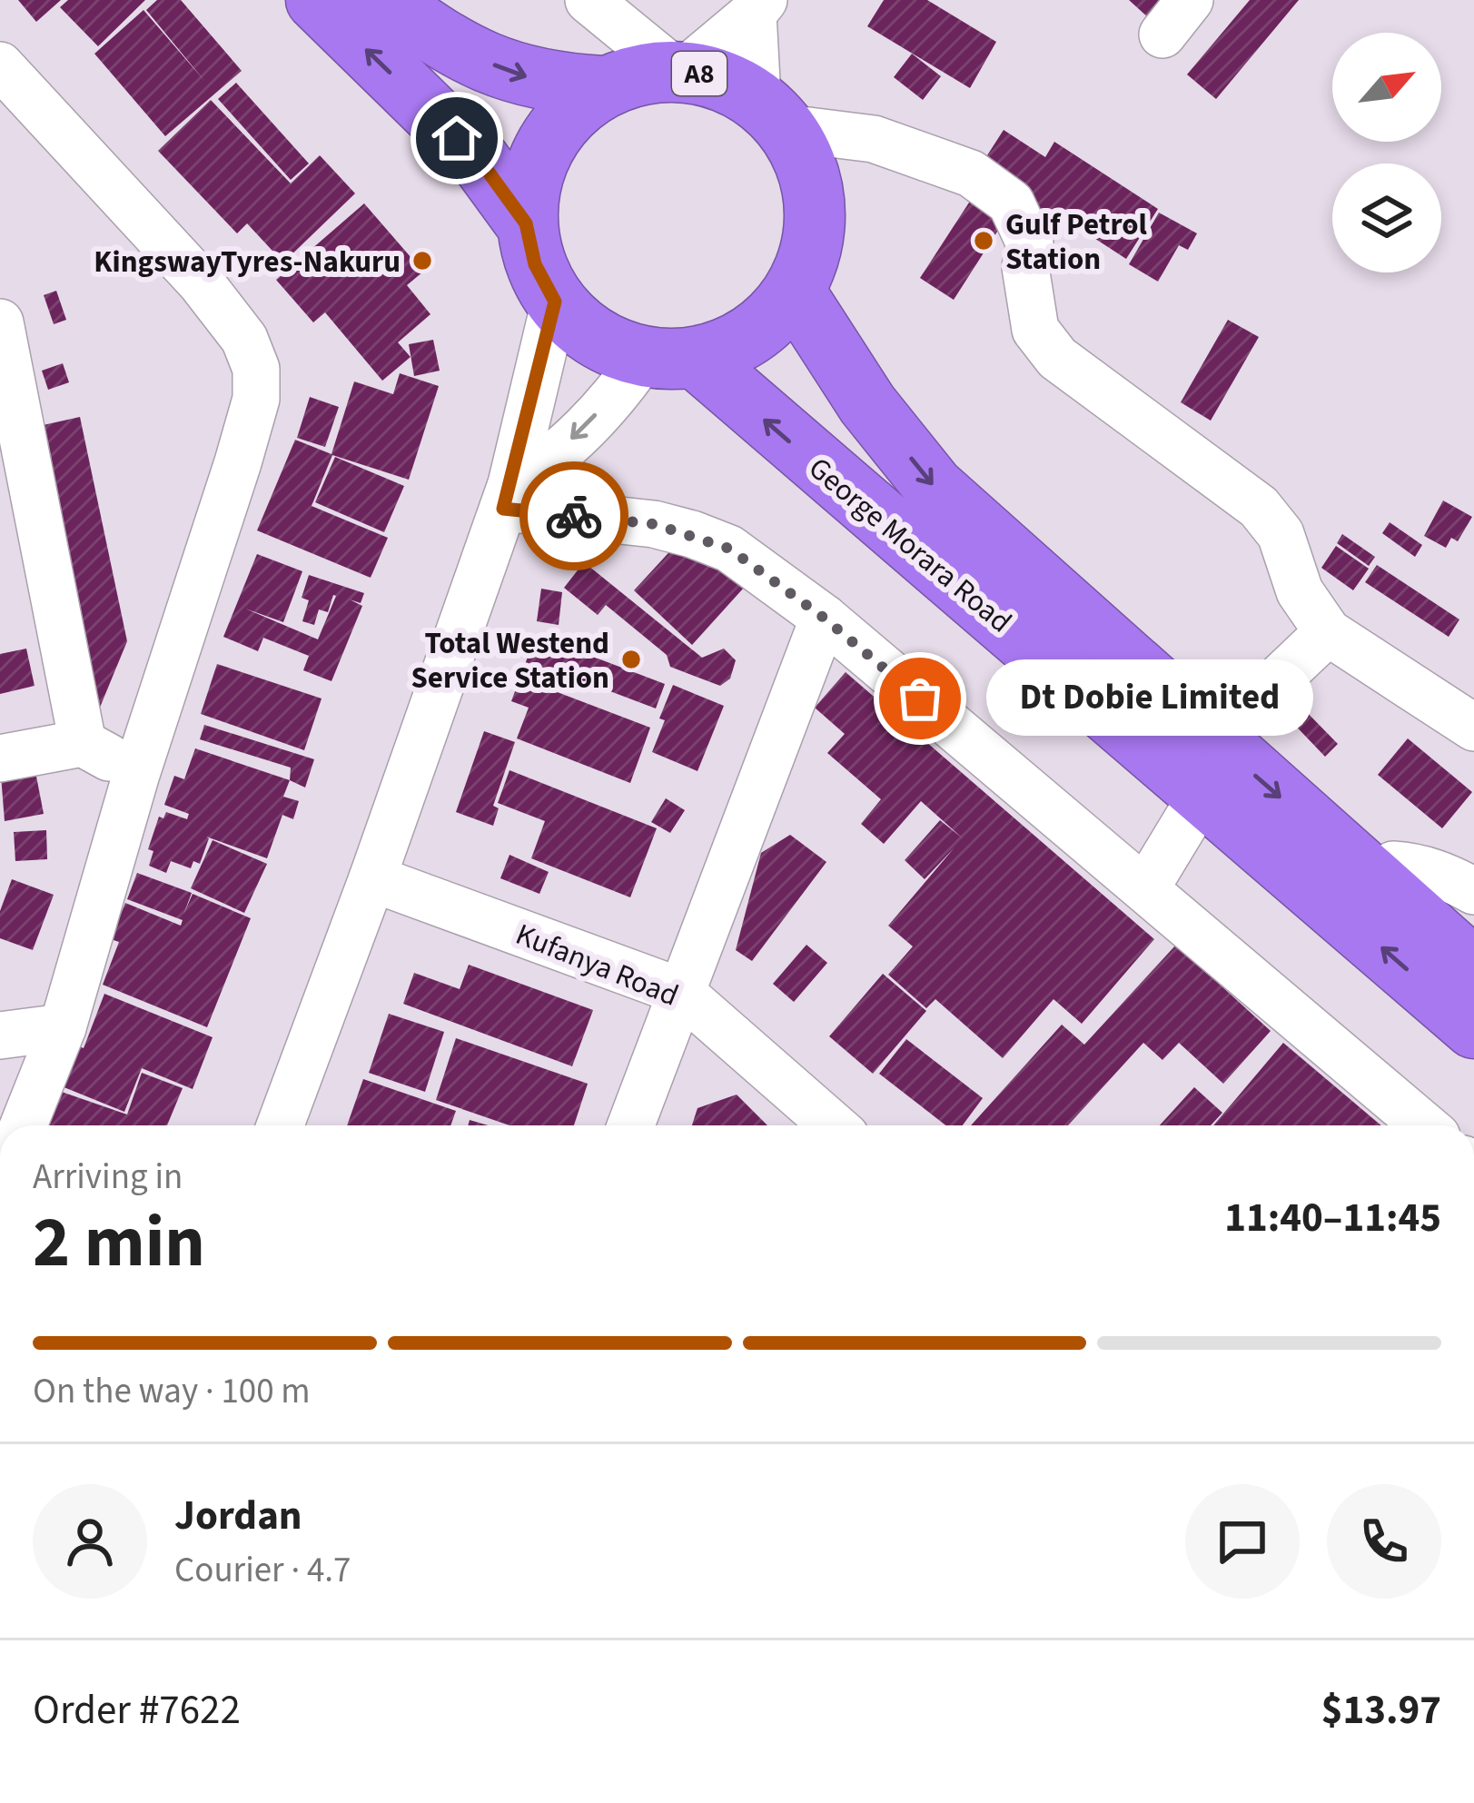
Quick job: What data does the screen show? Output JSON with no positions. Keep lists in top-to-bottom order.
{
  "streets": {
    "highway": ["A8", "George Morara Road"],
    "street": ["Kufanya Road"]
  },
  "crossings": [
    ["A8", "George Morara Road"]
  ],
  "places": [
    "Gulf Petrol Station",
    "KingswayTyres-Nakuru",
    "Total Westend Service Station",
    "Dt Dobie Limited"
  ],
  "north": "top right",
  "page": {
    "bubble": "Dt Dobie Limited",
    "heading": ["2 min", "Arriving in", "11:40–11:45"],
    "panel": [
      "Jordan",
      "Courier · 4.7",
      "Order #7622",
      "$13.97"
    ],
    "bar": "On the way · 100 m"
  }
}
